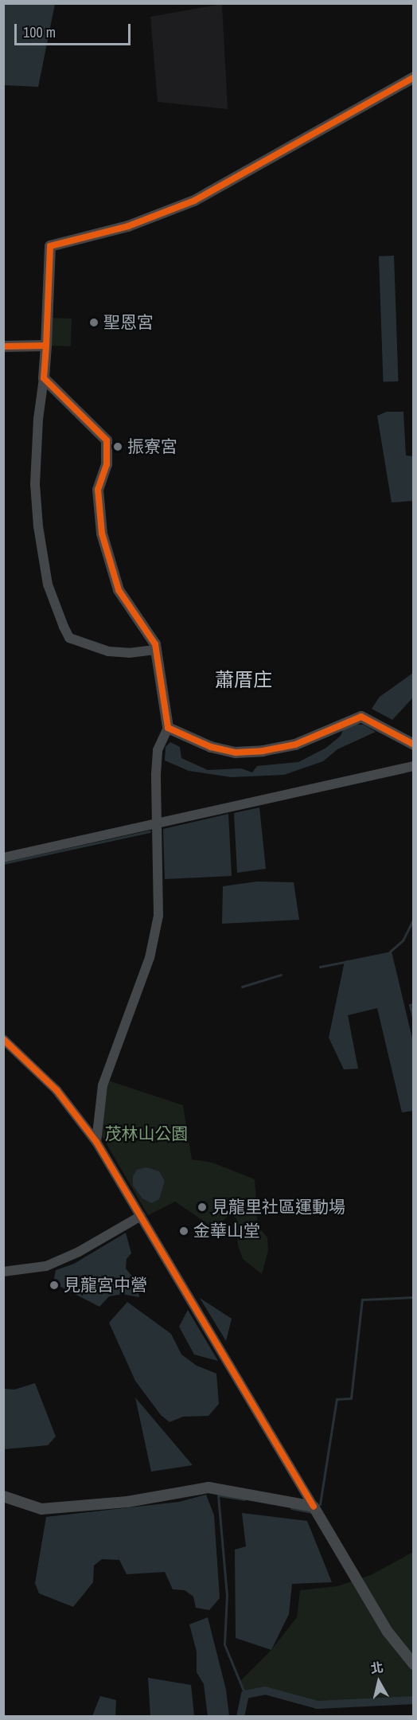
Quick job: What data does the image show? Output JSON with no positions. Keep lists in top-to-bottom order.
{
  "districts": ["蕭厝庄"],
  "parks": ["茂林山公園"],
  "places": [
    "聖恩宮",
    "振寮宮",
    "見龍里社區運動場",
    "金華山堂",
    "見龍宮中營"
  ],
  "scale_bar": "100 m",
  "north": "top"
}
